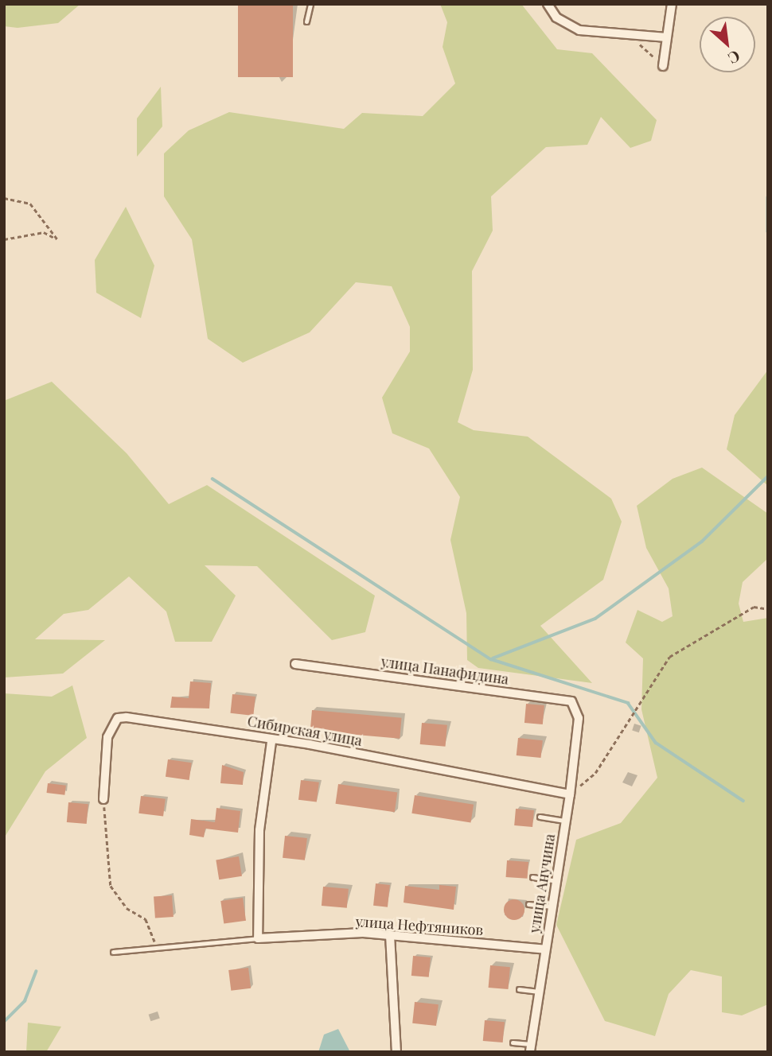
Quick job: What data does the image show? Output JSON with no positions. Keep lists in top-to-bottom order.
{
  "streets": {
    "street": [
      "улица Панафидина",
      "Сибирская улица",
      "улица Анучина",
      "улица Нефтяников"
    ]
  },
  "crossings": [
    ["улица Панафидина", "улица Анучина"],
    ["Сибирская улица", "улица Анучина"],
    ["улица Анучина", "улица Нефтяников"]
  ],
  "north": "bottom right"
}
